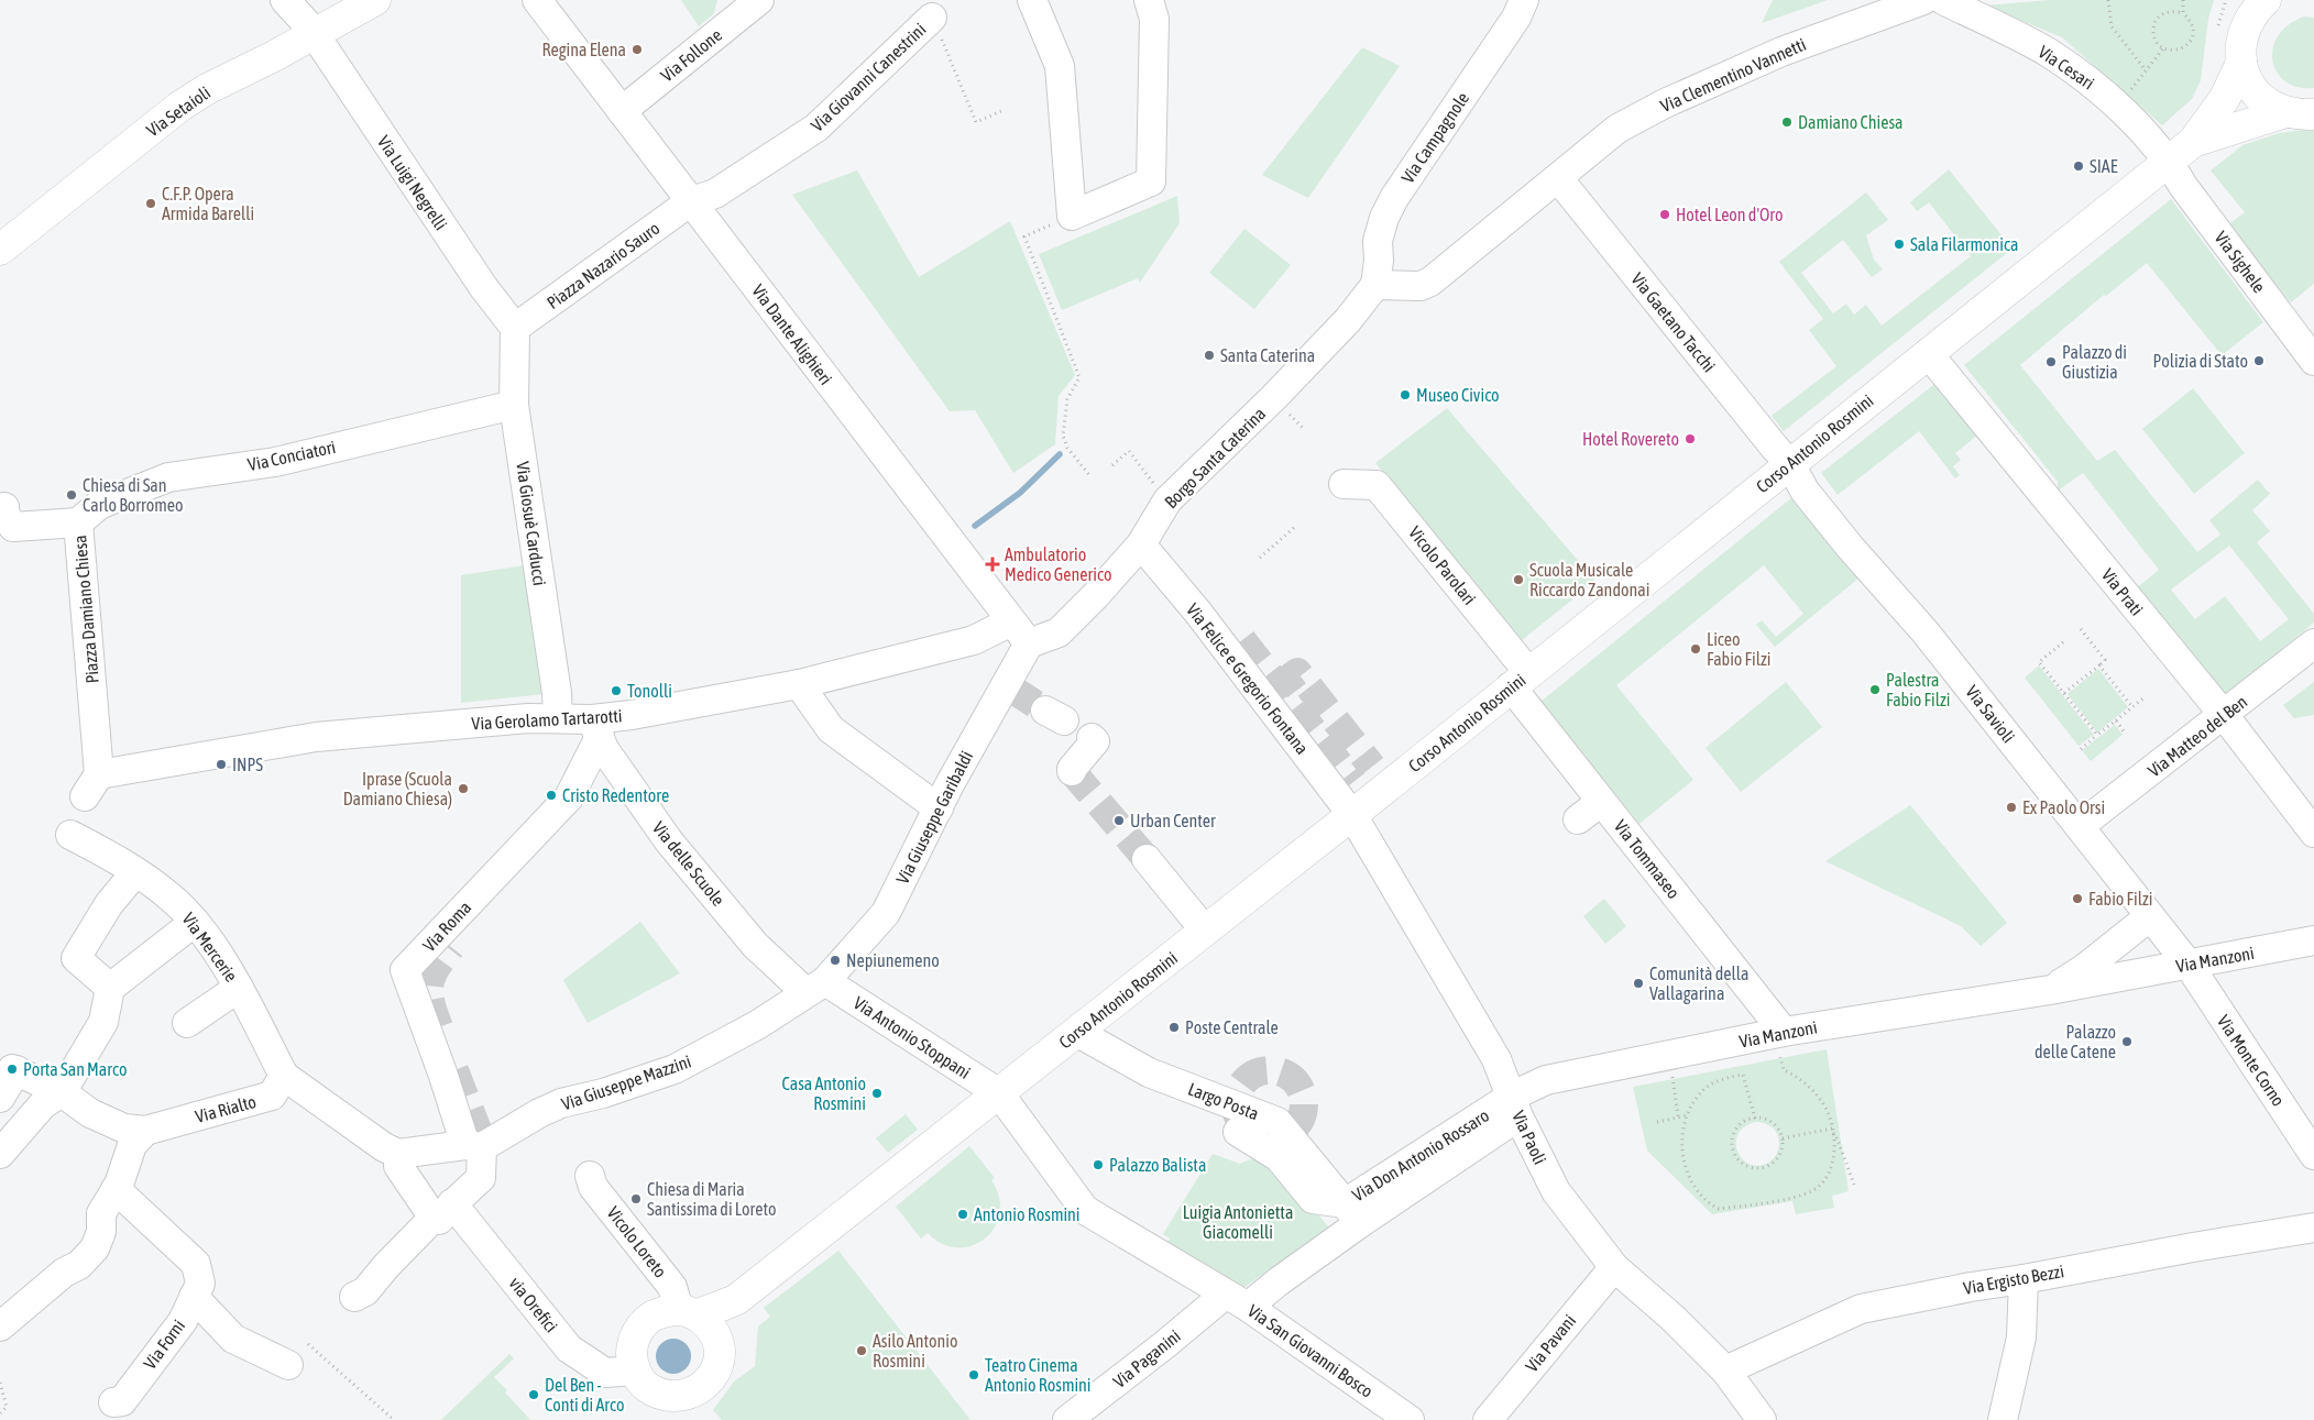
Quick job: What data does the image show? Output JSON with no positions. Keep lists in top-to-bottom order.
{
  "streets": {
    "main road": ["Via Setaioli", "Corso Antonio Rosmini"],
    "street": [
      "Via Follone",
      "Via Cesari",
      "Via Clementino Vannetti",
      "Via Giovanni Canestrini",
      "Via Campagnole",
      "Via Luigi Negrelli",
      "Via Sighele",
      "Piazza Nazario Sauro",
      "Via Gaetano Tacchi",
      "Via Dante Alighieri",
      "Via Conciatori",
      "Borgo Santa Caterina",
      "Via Giosuè Carducci",
      "Vicolo Parolari",
      "Via Prati",
      "Piazza Damiano Chiesa",
      "Via Felice e Gregorio Fontana",
      "Via Savioli",
      "Via Gerolamo Tartarotti",
      "Via Matteo del Ben",
      "Via Giuseppe Garibaldi",
      "Via Tommaseo",
      "Via delle Scuole",
      "Via Roma",
      "Via Mercerie",
      "Via Manzoni",
      "Via Antonio Stoppani",
      "Via Monte Corno",
      "Via Giuseppe Mazzini",
      "Largo Posta",
      "Via Rialto",
      "Via Paoli",
      "Via Don Antonio Rossaro",
      "Vicolo Loreto",
      "Via Ergisto Bezzi",
      "via Orefici",
      "Via Pavani",
      "Via Forni",
      "Via San Giovanni Bosco",
      "Via Paganini"
    ]
  },
  "crossings": [
    ["Via Follone", "Via Dante Alighieri"],
    ["Via Cesari", "Via Sighele"],
    ["Via Cesari", "Corso Antonio Rosmini"],
    ["Via Clementino Vannetti", "Via Campagnole"],
    ["Via Clementino Vannetti", "Via Gaetano Tacchi"],
    ["Via Clementino Vannetti", "Borgo Santa Caterina"],
    ["Via Giovanni Canestrini", "Piazza Nazario Sauro"],
    ["Via Giovanni Canestrini", "Via Dante Alighieri"],
    ["Via Setaioli", "Via Luigi Negrelli"],
    ["Via Campagnole", "Borgo Santa Caterina"],
    ["Via Luigi Negrelli", "Piazza Nazario Sauro"],
    ["Via Luigi Negrelli", "Via Giosuè Carducci"],
    ["Via Sighele", "Corso Antonio Rosmini"],
    ["Piazza Nazario Sauro", "Via Dante Alighieri"],
    ["Piazza Nazario Sauro", "Via Giosuè Carducci"],
    ["Via Gaetano Tacchi", "Corso Antonio Rosmini"],
    ["Via Gaetano Tacchi", "Via Savioli"],
    ["Via Dante Alighieri", "Borgo Santa Caterina"],
    ["Via Dante Alighieri", "Via Gerolamo Tartarotti"],
    ["Via Dante Alighieri", "Via Giuseppe Garibaldi"],
    ["Corso Antonio Rosmini", "Vicolo Parolari"],
    ["Corso Antonio Rosmini", "Via Prati"],
    ["Corso Antonio Rosmini", "Via Felice e Gregorio Fontana"],
    ["Corso Antonio Rosmini", "Via Savioli"],
    ["Corso Antonio Rosmini", "Via Tommaseo"],
    ["Corso Antonio Rosmini", "Via Antonio Stoppani"],
    ["Corso Antonio Rosmini", "Largo Posta"],
    ["Corso Antonio Rosmini", "Via Paoli"],
    ["Corso Antonio Rosmini", "Via San Giovanni Bosco"],
    ["Via Conciatori", "Via Giosuè Carducci"],
    ["Via Conciatori", "Piazza Damiano Chiesa"],
    ["Borgo Santa Caterina", "Via Felice e Gregorio Fontana"],
    ["Borgo Santa Caterina", "Via Gerolamo Tartarotti"],
    ["Borgo Santa Caterina", "Via Giuseppe Garibaldi"],
    ["Via Giosuè Carducci", "Via Gerolamo Tartarotti"],
    ["Vicolo Parolari", "Via Tommaseo"],
    ["Via Prati", "Via Matteo del Ben"],
    ["Piazza Damiano Chiesa", "Via Gerolamo Tartarotti"],
    ["Via Felice e Gregorio Fontana", "Via Paoli"],
    ["Via Savioli", "Via Matteo del Ben"],
    ["Via Savioli", "Via Manzoni"],
    ["Via Savioli", "Via Monte Corno"],
    ["Via Gerolamo Tartarotti", "Via Giuseppe Garibaldi"],
    ["Via Gerolamo Tartarotti", "Via delle Scuole"],
    ["Via Gerolamo Tartarotti", "Via Roma"],
    ["Via Giuseppe Garibaldi", "Via delle Scuole"],
    ["Via Giuseppe Garibaldi", "Via Antonio Stoppani"],
    ["Via Giuseppe Garibaldi", "Via Giuseppe Mazzini"],
    ["Via Tommaseo", "Via Manzoni"],
    ["Via delle Scuole", "Via Roma"],
    ["Via delle Scuole", "Via Antonio Stoppani"],
    ["Via delle Scuole", "Via Giuseppe Mazzini"],
    ["Via Roma", "Via Giuseppe Mazzini"],
    ["Via Mercerie", "Via Rialto"],
    ["Via Manzoni", "Via Monte Corno"],
    ["Via Manzoni", "Via Paoli"],
    ["Via Manzoni", "Via Don Antonio Rossaro"],
    ["Via Antonio Stoppani", "Via Giuseppe Mazzini"],
    ["Via Antonio Stoppani", "Via San Giovanni Bosco"],
    ["Largo Posta", "Via Don Antonio Rossaro"],
    ["Via Paoli", "Via Don Antonio Rossaro"],
    ["Via Paoli", "Via Ergisto Bezzi"],
    ["Via Paoli", "Via Pavani"],
    ["Via Don Antonio Rossaro", "Via San Giovanni Bosco"],
    ["Via Don Antonio Rossaro", "Via Paganini"],
    ["Vicolo Loreto", "via Orefici"],
    ["Via San Giovanni Bosco", "Via Paganini"]
  ],
  "parks": ["Luigia Antonietta Giacomelli"],
  "places": {
    "other": [
      "Regina Elena",
      "Damiano Chiesa",
      "SIAE",
      "C.F.P. Opera Armida Barelli",
      "Hotel Leon d'Oro",
      "Sala Filarmonica",
      "Santa Caterina",
      "Polizia di Stato",
      "Palazzo di Giustizia",
      "Museo Civico",
      "Hotel Rovereto",
      "Chiesa di San Carlo Borromeo",
      "Scuola Musicale Riccardo Zandonai",
      "Liceo Fabio Filzi",
      "Palestra Fabio Filzi",
      "Tonolli",
      "INPS",
      "Iprase (Scuola Damiano Chiesa)",
      "Cristo Redentore",
      "Ex Paolo Orsi",
      "Urban Center",
      "Fabio Filzi",
      "Nepiunemeno",
      "Comunità della Vallagarina",
      "Poste Centrale",
      "Palazzo delle Catene",
      "Porta San Marco",
      "Casa Antonio Rosmini",
      "Palazzo Balista",
      "Chiesa di Maria Santissima di Loreto",
      "Antonio Rosmini",
      "Asilo Antonio Rosmini",
      "Teatro Cinema Antonio Rosmini",
      "Del Ben - Conti di Arco"
    ],
    "health": ["Ambulatorio Medico Generico"]
  }
}
